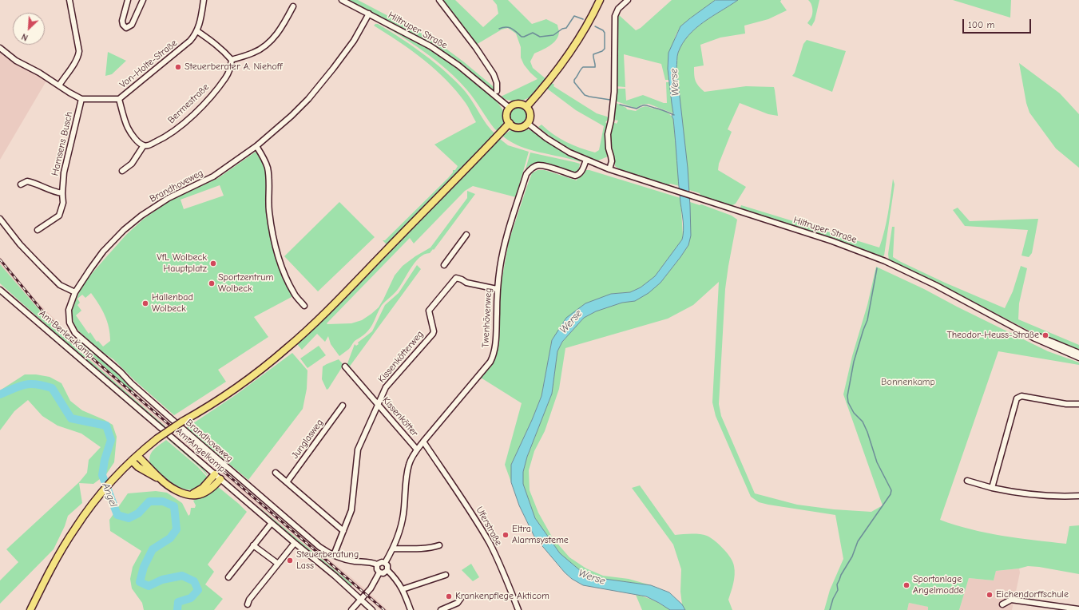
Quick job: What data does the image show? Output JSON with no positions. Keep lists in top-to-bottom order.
{
  "streets": {
    "street": [
      "Hiltruper Straße",
      "Von-Holte-Straße",
      "Bermestraße",
      "Hamsens Busch",
      "Brandhoveweg",
      "Twenhövenweg",
      "Am Berler Kamp",
      "Kissenkötterweg",
      "Kissenkötter",
      "Junglasweg",
      "Am Angelkamp",
      "Uferstraße"
    ]
  },
  "crossings": [
    ["Hiltruper Straße", "Brandhoveweg"],
    ["Hiltruper Straße", "Twenhövenweg"],
    ["Von-Holte-Straße", "Hamsens Busch"],
    ["Brandhoveweg", "Twenhövenweg"],
    ["Twenhövenweg", "Kissenkötterweg"],
    ["Twenhövenweg", "Kissenkötter"],
    ["Twenhövenweg", "Uferstraße"],
    ["Am Berler Kamp", "Am Angelkamp"],
    ["Kissenkötterweg", "Kissenkötter"]
  ],
  "water": ["Werse", "Angel"],
  "parks": ["Bonnenkamp"],
  "places": [
    "Steuerberater A. Niehoff",
    "VfL Wolbeck Hauptplatz",
    "Sportzentrum Wolbeck",
    "Hallenbad Wolbeck",
    "Theodor-Heuss-Straße",
    "Eltra Alarmsysteme",
    "Steuerberatung Lass",
    "Sportanlage Angelmodde",
    "Eichendorffschule",
    "Krankenpflege Akticom"
  ],
  "scale_bar": "100 m",
  "north": "bottom left"
}
